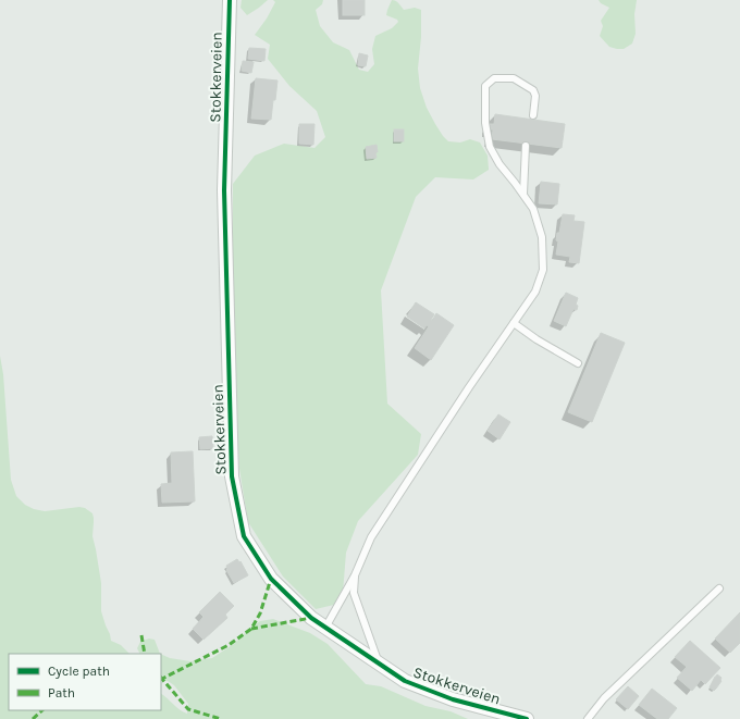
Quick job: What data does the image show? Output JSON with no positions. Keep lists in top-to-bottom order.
{
  "streets": {
    "street": ["Stokkerveien"]
  },
  "legend": ["Cycle path", "Path"]
}
